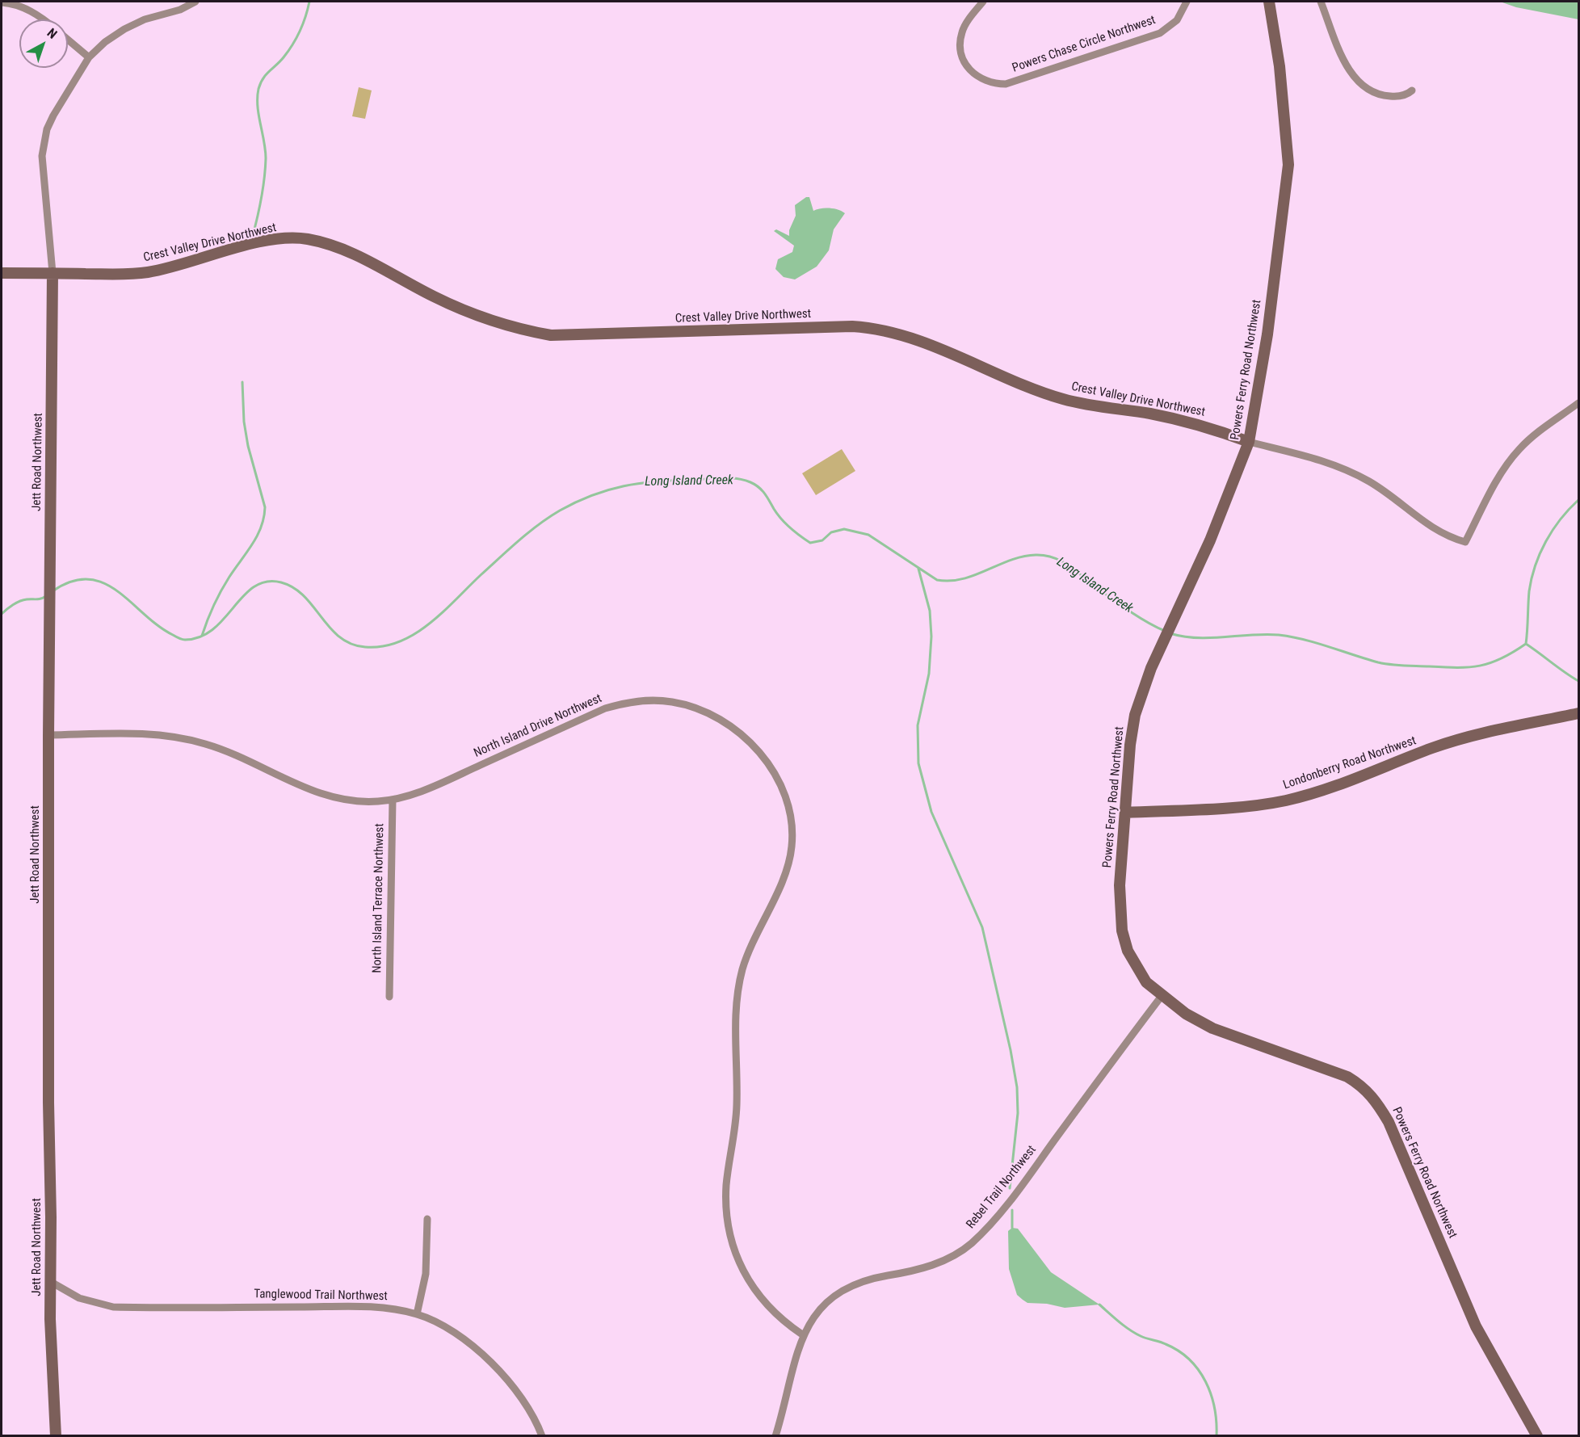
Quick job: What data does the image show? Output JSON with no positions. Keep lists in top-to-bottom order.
{
  "streets": {
    "street": [
      "Powers Chase Circle Northwest",
      "Crest Valley Drive Northwest",
      "Powers Ferry Road Northwest",
      "Jett Road Northwest",
      "North Island Drive Northwest",
      "Londonberry Road Northwest",
      "North Island Terrace Northwest",
      "Rebel Trail Northwest",
      "Tanglewood Trail Northwest"
    ]
  },
  "crossings": [
    ["Crest Valley Drive Northwest", "Powers Ferry Road Northwest"],
    ["Crest Valley Drive Northwest", "Jett Road Northwest"],
    ["Powers Ferry Road Northwest", "Londonberry Road Northwest"],
    ["Powers Ferry Road Northwest", "Rebel Trail Northwest"],
    ["Jett Road Northwest", "North Island Drive Northwest"],
    ["Jett Road Northwest", "Tanglewood Trail Northwest"],
    ["North Island Drive Northwest", "North Island Terrace Northwest"],
    ["North Island Drive Northwest", "Rebel Trail Northwest"]
  ],
  "water": ["Long Island Creek"],
  "north": "top right"
}
